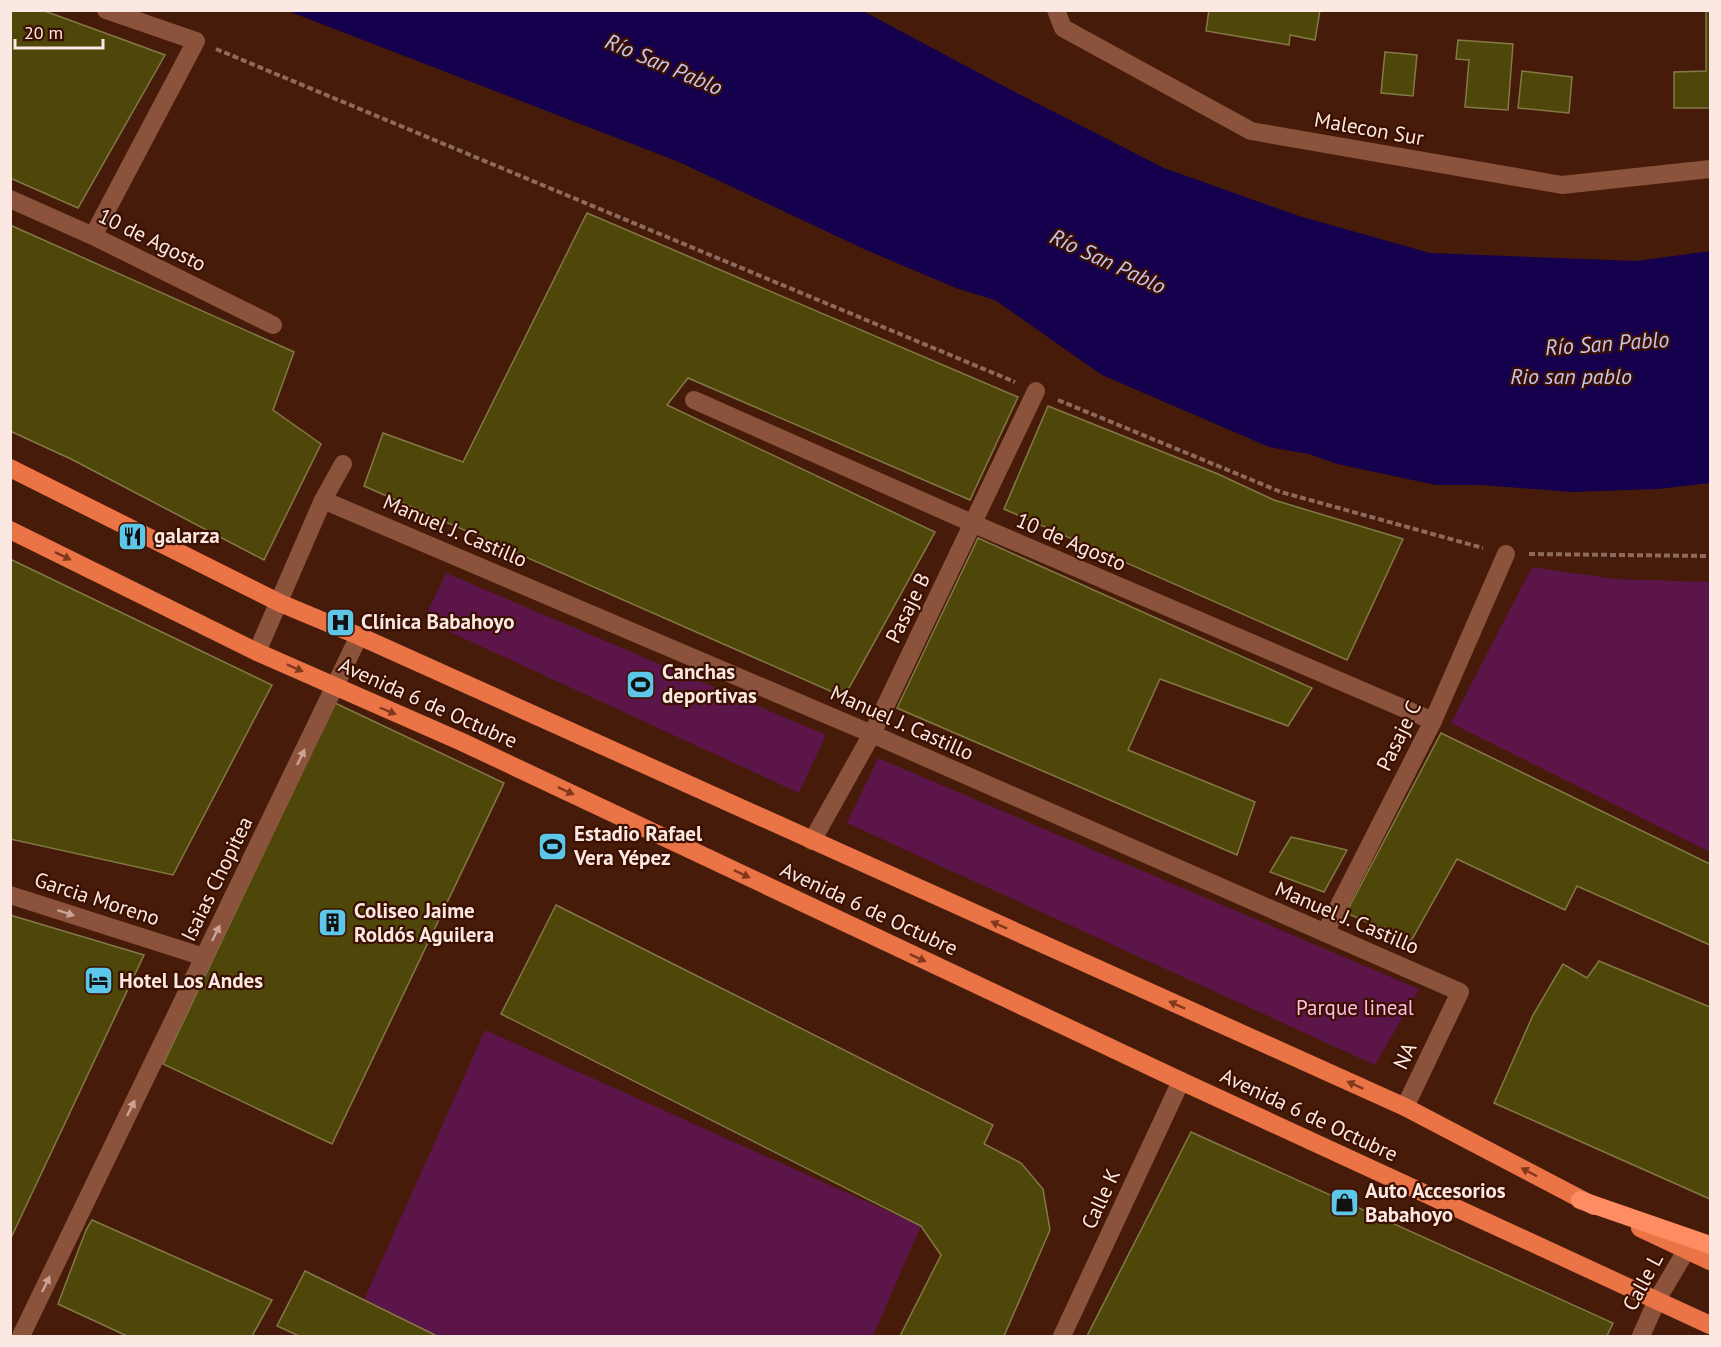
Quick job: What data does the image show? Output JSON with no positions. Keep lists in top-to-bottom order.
{
  "streets": {
    "main road": ["Avenida 6 de Octubre"],
    "street": [
      "Malecon Sur",
      "10 de Agosto",
      "Manuel J. Castillo",
      "Pasaje B",
      "Pasaje C",
      "Isaias Chopitea",
      "Garcia Moreno",
      "NA",
      "Calle K",
      "Calle L"
    ]
  },
  "crossings": [
    ["10 de Agosto", "Pasaje B"],
    ["10 de Agosto", "Pasaje C"],
    ["Manuel J. Castillo", "Pasaje B"],
    ["Manuel J. Castillo", "Pasaje C"],
    ["Manuel J. Castillo", "NA"],
    ["Pasaje B", "Avenida 6 de Octubre"],
    ["Avenida 6 de Octubre", "Isaias Chopitea"],
    ["Avenida 6 de Octubre", "NA"],
    ["Avenida 6 de Octubre", "Calle K"],
    ["Avenida 6 de Octubre", "Calle L"],
    ["Isaias Chopitea", "Garcia Moreno"]
  ],
  "one_way": ["Isaias Chopitea", "Garcia Moreno"],
  "water": ["Río San Pablo", "Rio san pablo"],
  "parks": ["Parque lineal"],
  "places": {
    "restaurant": ["galarza"],
    "hospital": ["Clínica Babahoyo"],
    "sports": ["Canchas deportivas", "Estadio Rafael Vera Yépez"],
    "building": ["Coliseo Jaime Roldós Aguilera"],
    "hotel": ["Hotel Los Andes"],
    "shop": ["Auto Accesorios Babahoyo"]
  },
  "scale_bar": "20 m"
}
